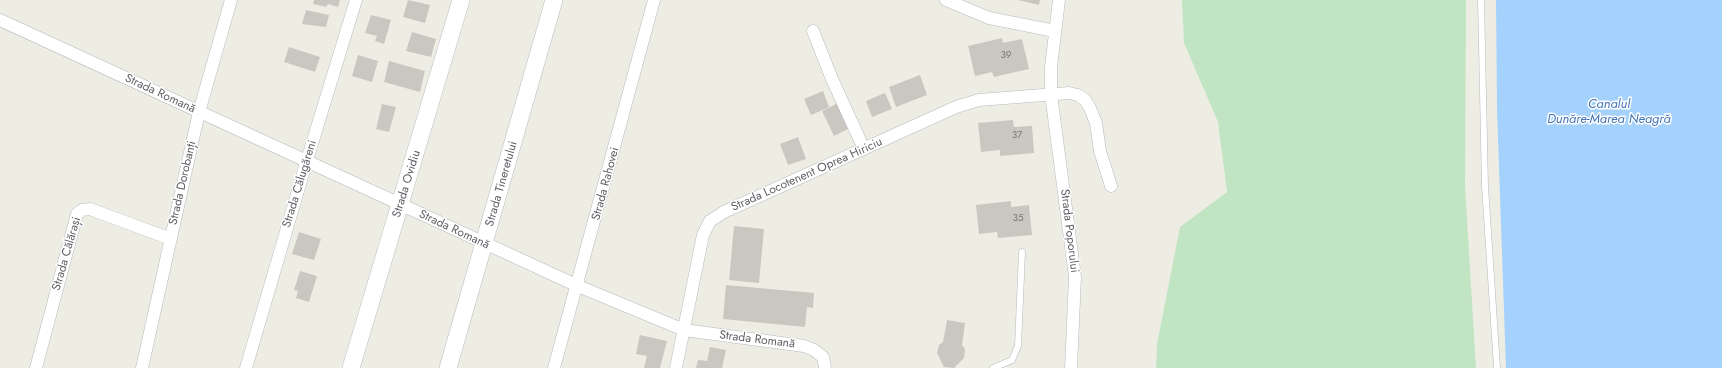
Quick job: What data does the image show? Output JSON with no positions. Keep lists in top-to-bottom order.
{
  "streets": {
    "main road": ["Strada Ovidiu", "Strada Tineretului"],
    "street": [
      "Strada Romană",
      "Strada Locotenent Oprea Hiriciu",
      "Strada Dorobanți",
      "Strada Călugăreni",
      "Strada Rahovei",
      "Strada Poporului",
      "Strada Călărași"
    ]
  },
  "crossings": [
    ["Strada Romană", "Strada Locotenent Oprea Hiriciu"],
    ["Strada Romană", "Strada Dorobanți"],
    ["Strada Romană", "Strada Călugăreni"],
    ["Strada Romană", "Strada Ovidiu"],
    ["Strada Romană", "Strada Tineretului"],
    ["Strada Romană", "Strada Rahovei"],
    ["Strada Locotenent Oprea Hiriciu", "Strada Poporului"],
    ["Strada Dorobanți", "Strada Călărași"]
  ],
  "water": ["Canalul Dunăre-Marea Neagră"],
  "house_numbers": ["39", "37", "35"]
}
